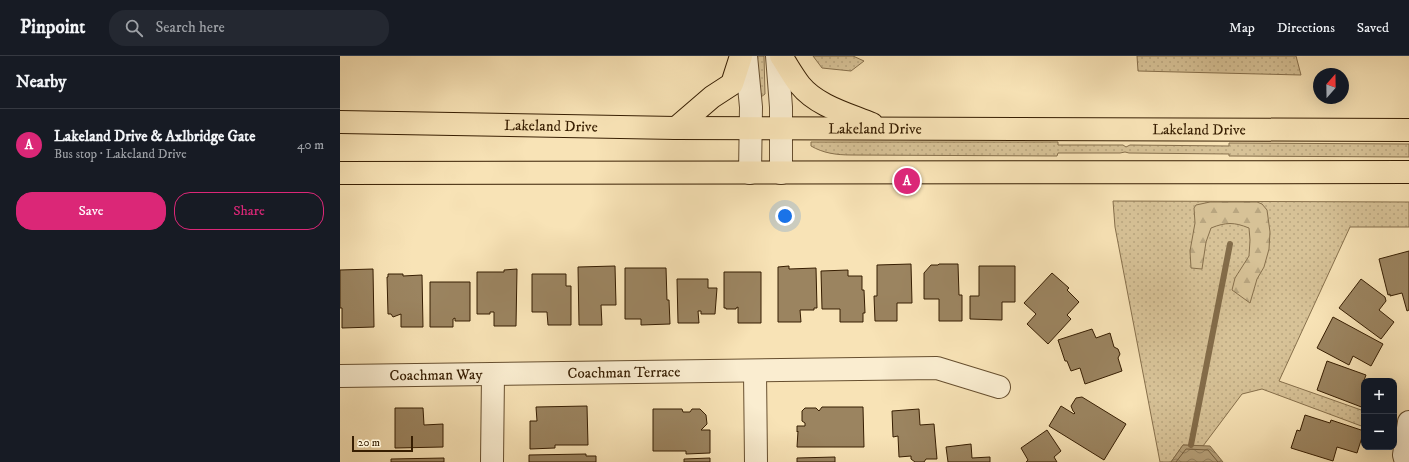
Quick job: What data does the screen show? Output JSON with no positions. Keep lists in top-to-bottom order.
{
  "streets": {
    "main road": ["Lakeland Drive"],
    "street": ["Coachman Terrace", "Coachman Way"]
  },
  "crossings": [
    ["Coachman Terrace", "Coachman Way"]
  ],
  "scale_bar": "20 m",
  "north": "top",
  "page": {
    "header": "Pinpoint",
    "search": "Search here",
    "nav": ["Map", "Directions", "Saved"],
    "heading": "Nearby",
    "list": [
      {
        "mark": "A",
        "name": "Lakeland Drive & Axlbridge Gate",
        "note": "Bus stop · Lakeland Drive",
        "value": "40 m"
      }
    ],
    "pins": "A",
    "buttons": ["Save", "Share"],
    "map_buttons": ["+", "−"],
    "scale": "20 m"
  }
}
